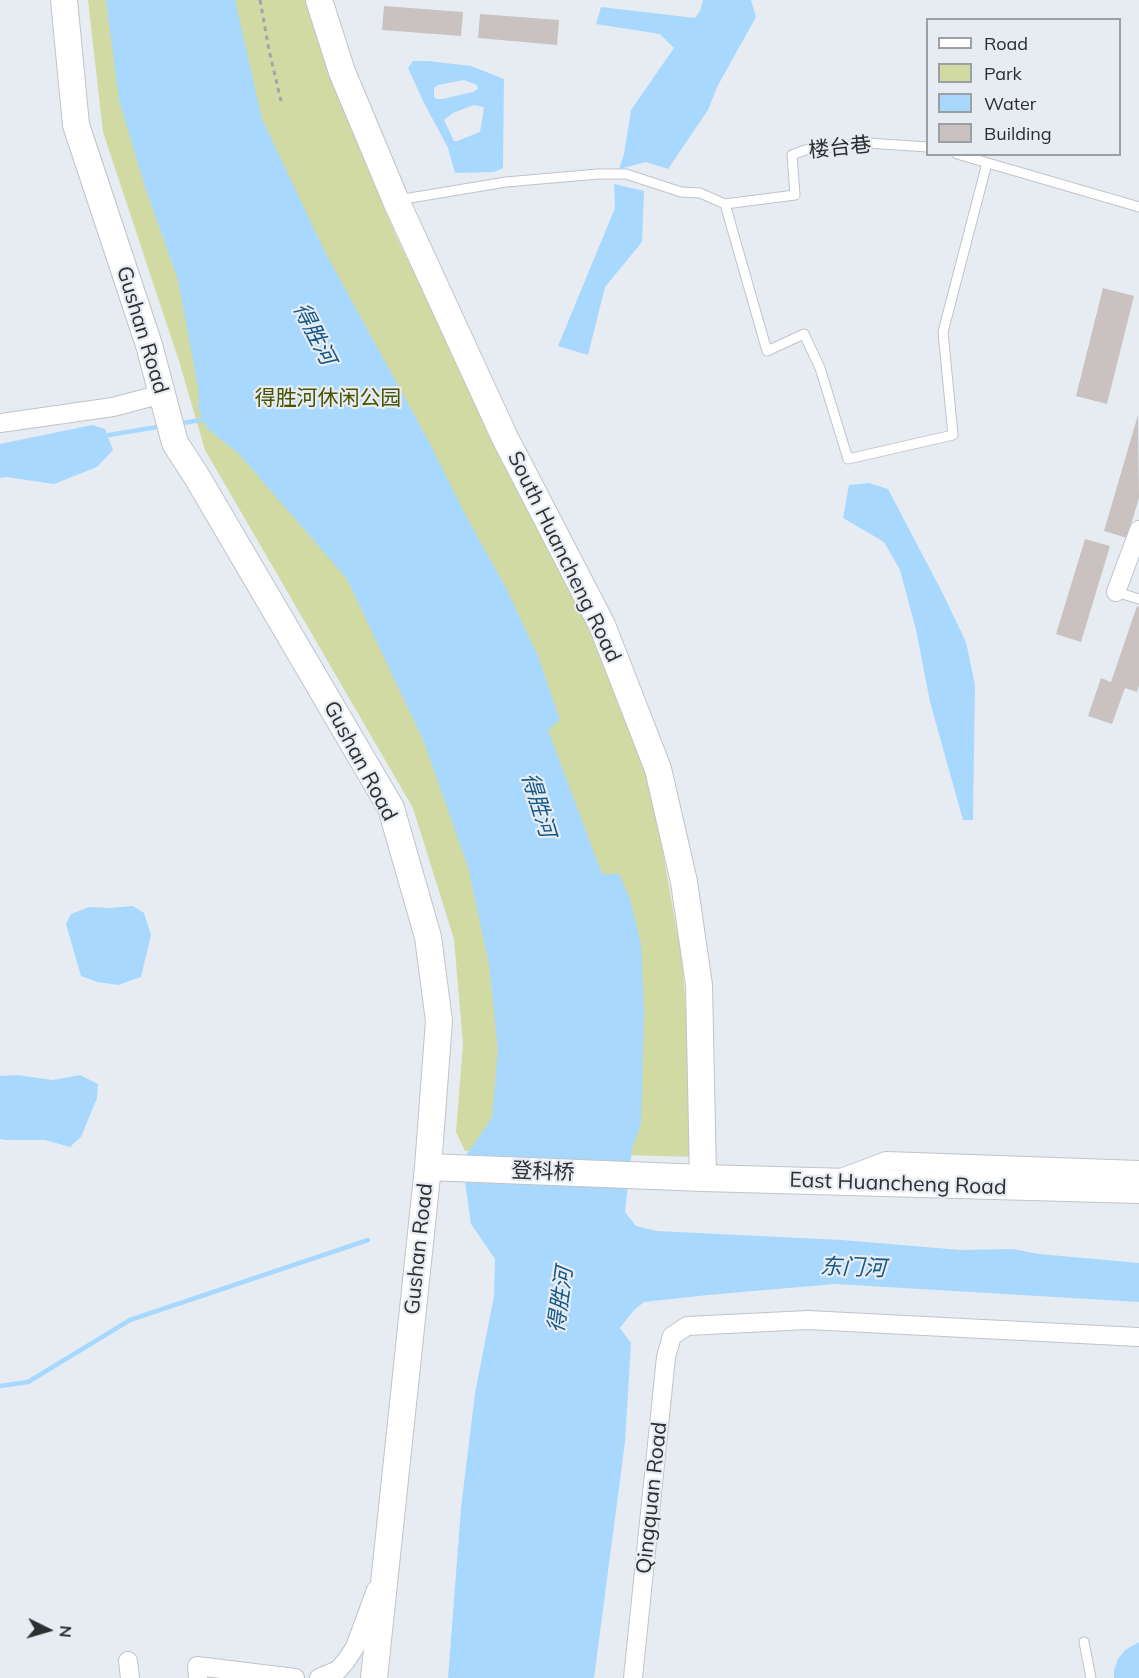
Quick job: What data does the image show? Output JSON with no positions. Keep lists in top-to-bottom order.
{
  "streets": {
    "main road": [
      "Gushan Road",
      "South Huancheng Road",
      "登科桥",
      "East Huancheng Road"
    ],
    "street": ["Qingquan Road"],
    "lane": ["楼台巷"]
  },
  "crossings": [
    ["Gushan Road", "登科桥"],
    ["South Huancheng Road", "East Huancheng Road"],
    ["登科桥", "East Huancheng Road"]
  ],
  "water": ["得胜河", "东门河"],
  "parks": ["得胜河休闲公园"],
  "legend": [
    "Road",
    "Park",
    "Water",
    "Building"
  ],
  "north": "right"
}
